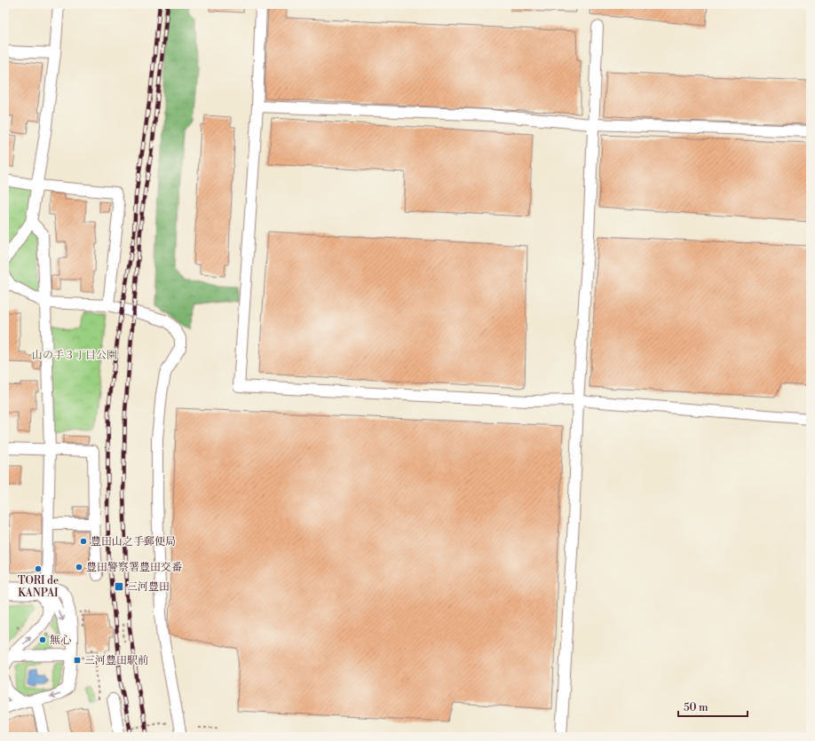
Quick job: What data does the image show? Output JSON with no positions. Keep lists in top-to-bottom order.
{
  "parks": ["山の手３丁目公園"],
  "places": {
    "other": [
      "豊田山之手郵便局",
      "豊田警察署豊田交番",
      "TORI de KANPAI",
      "無心"
    ],
    "transit": ["三河豊田", "三河豊田駅前"]
  },
  "scale_bar": "50 m"
}
